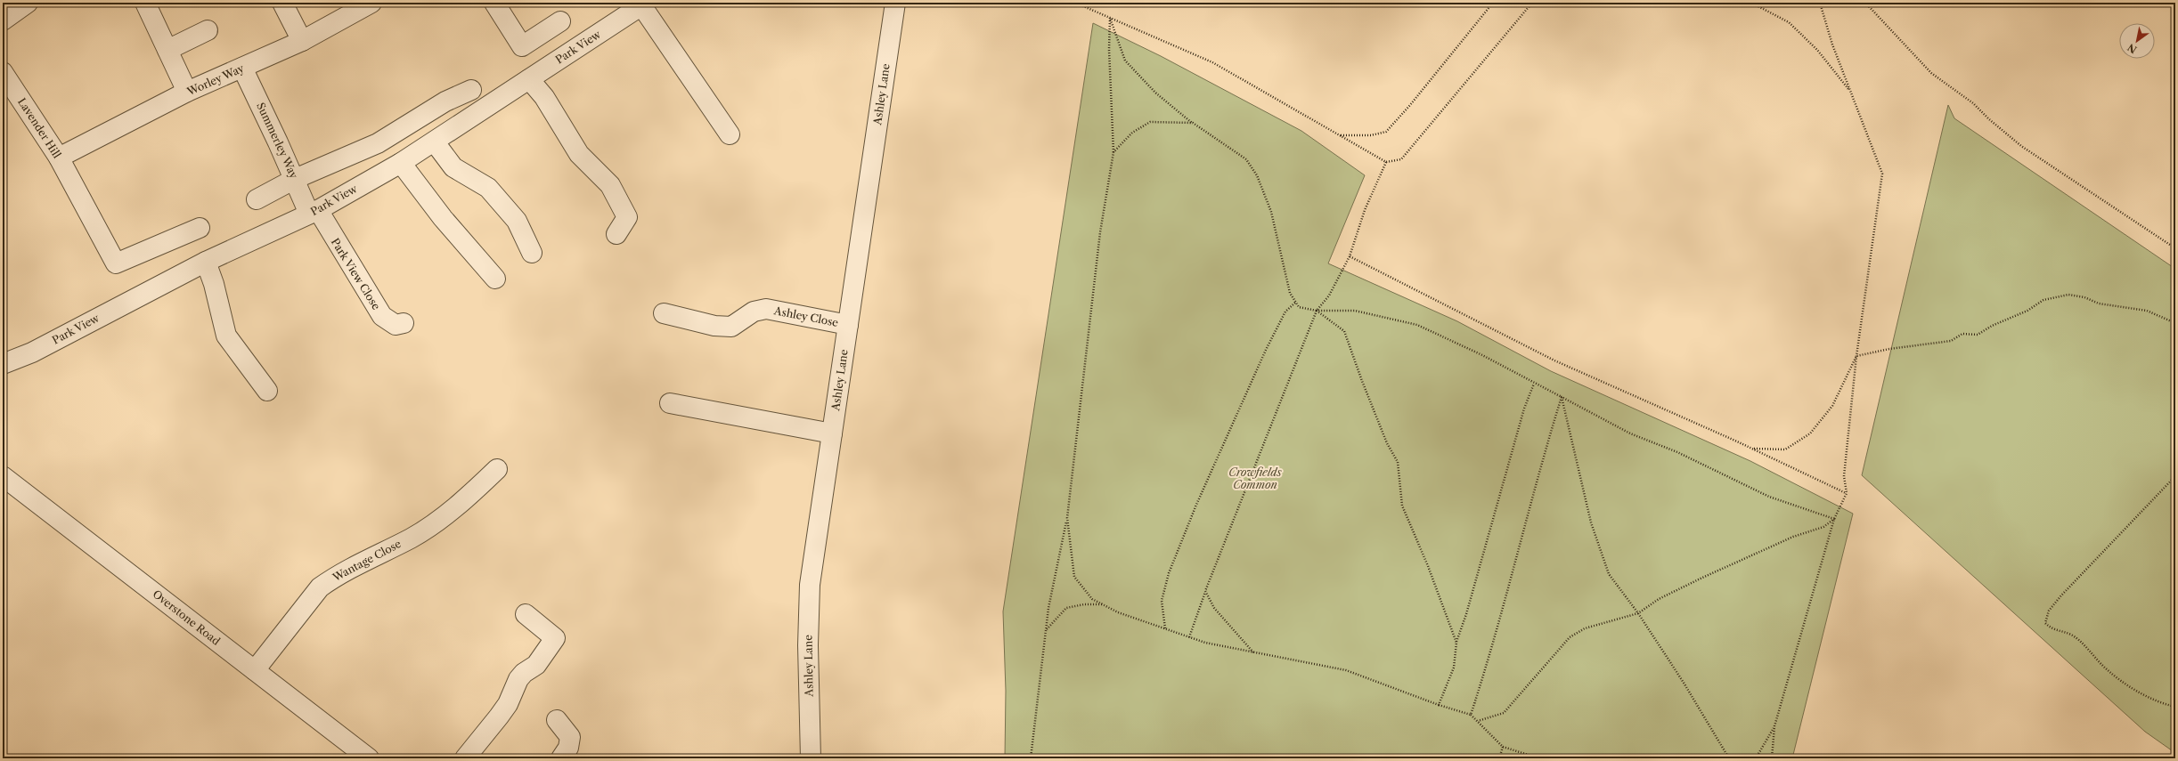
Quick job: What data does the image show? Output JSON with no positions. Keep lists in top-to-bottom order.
{
  "streets": {
    "street": [
      "Park View",
      "Worley Way",
      "Ashley Lane",
      "Lavender Hill",
      "Summerley Way",
      "Park View Close",
      "Ashley Close",
      "Wantage Close",
      "Overstone Road"
    ]
  },
  "crossings": [
    ["Park View", "Summerley Way"],
    ["Park View", "Park View Close"],
    ["Worley Way", "Lavender Hill"],
    ["Worley Way", "Summerley Way"],
    ["Ashley Lane", "Ashley Close"],
    ["Summerley Way", "Park View Close"],
    ["Wantage Close", "Overstone Road"]
  ],
  "parks": ["Crowfields Common"],
  "north": "bottom left"
}
